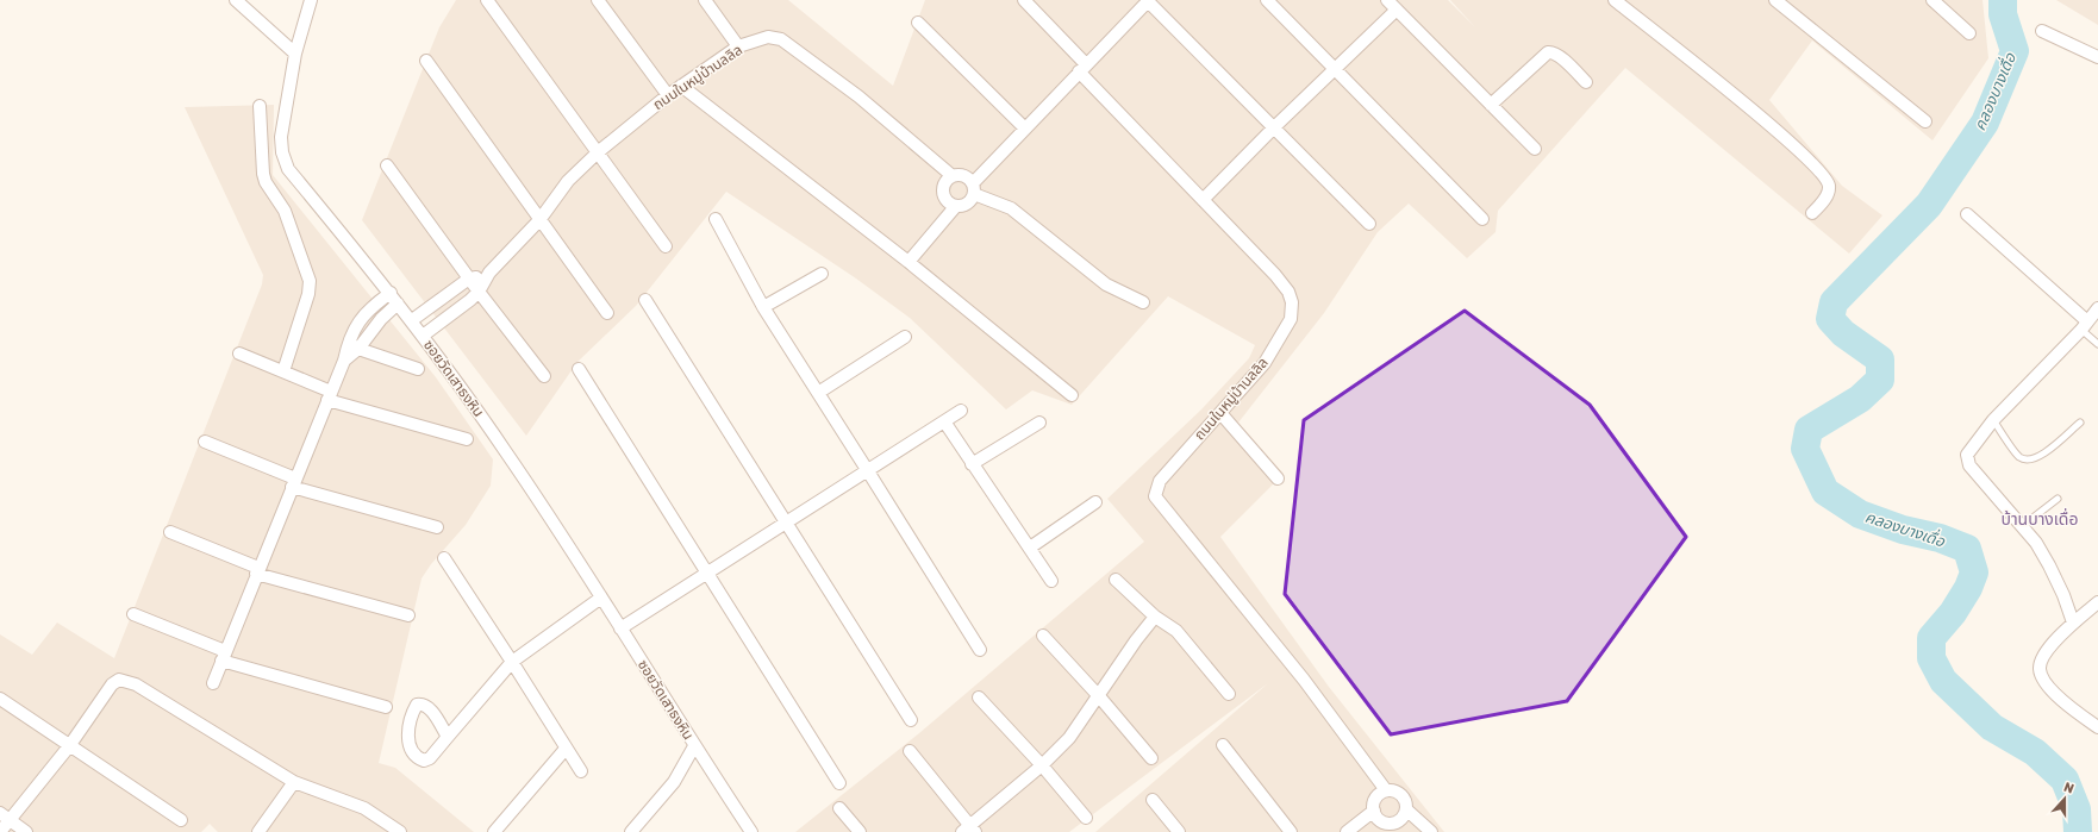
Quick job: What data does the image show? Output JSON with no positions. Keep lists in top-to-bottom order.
{
  "streets": {
    "street": ["ถนนในหมู่บ้านลลิล", "ซอยวัดเสาธงหิน"]
  },
  "crossings": [
    ["ถนนในหมู่บ้านลลิล", "ซอยวัดเสาธงหิน"]
  ],
  "districts": ["บ้านบางเดื่อ"],
  "water": ["คลองบางเดื่อ"],
  "north": "top"
}
